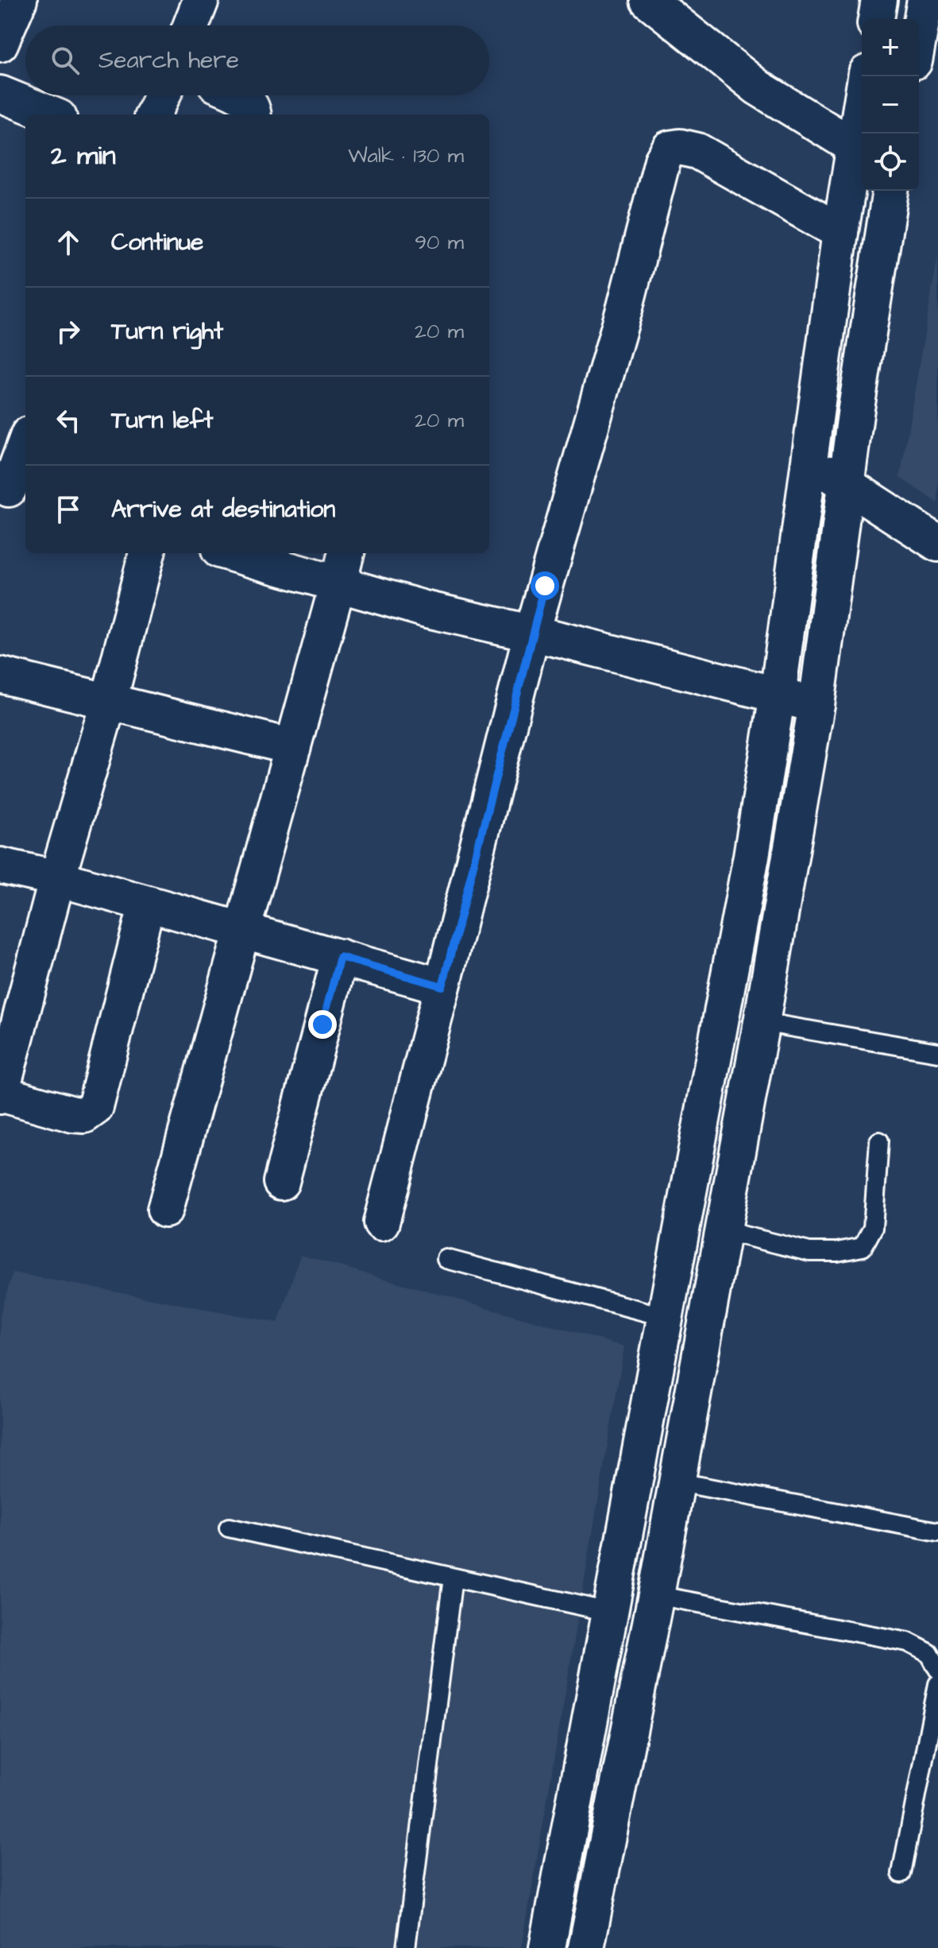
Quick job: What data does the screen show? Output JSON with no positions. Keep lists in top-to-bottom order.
{
  "page": {
    "map_buttons": ["+", "−"],
    "search": "Search here",
    "heading": ["2 min", "Walk · 130 m"],
    "list": [
      ["Continue", "90 m"],
      ["Turn right", "20 m"],
      ["Turn left", "20 m"],
      "Arrive at destination"
    ]
  }
}
